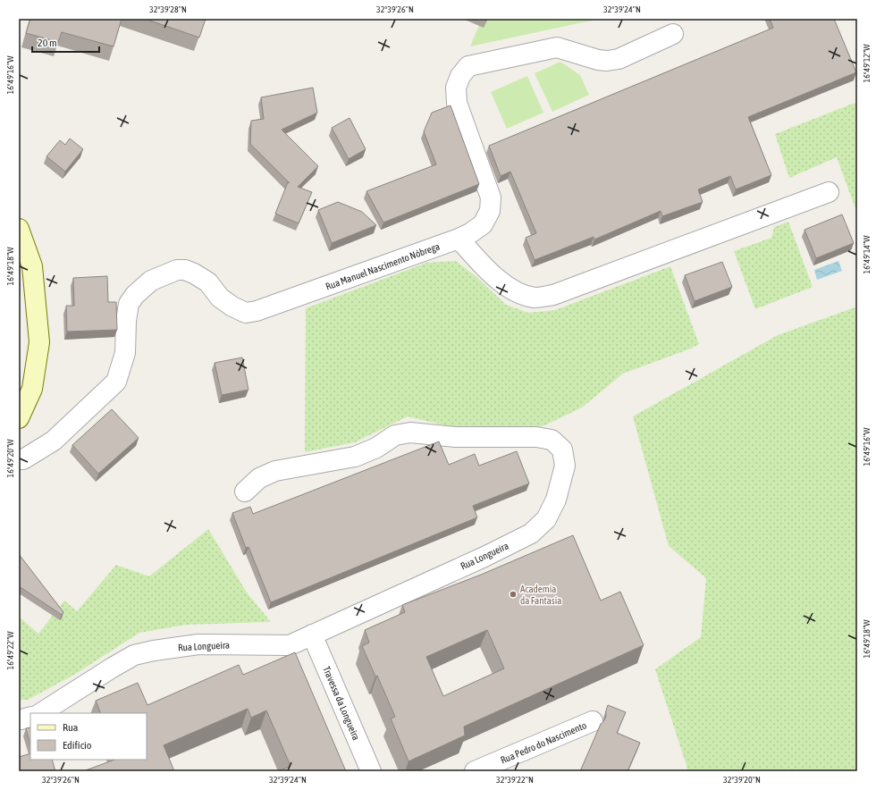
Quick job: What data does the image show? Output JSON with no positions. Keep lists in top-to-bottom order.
{
  "streets": {
    "street": [
      "Rua Manuel Nascimento Nóbrega",
      "Rua Longueira",
      "Travessa da Longueira",
      "Rua Pedro do Nascimento"
    ]
  },
  "crossings": [
    ["Rua Longueira", "Travessa da Longueira"]
  ],
  "places": ["Academia da Fantasia"],
  "legend": ["Rua", "Edifício"],
  "scale_bar": "20 m",
  "coordinates": [
    "32°39'28\"N",
    "32°39'26\"N",
    "32°39'24\"N",
    "16°49'12\"W",
    "16°49'16\"W",
    "16°49'14\"W",
    "16°49'18\"W",
    "16°49'20\"W",
    "16°49'22\"W",
    "32°39'22\"N",
    "32°39'20\"N"
  ]
}
